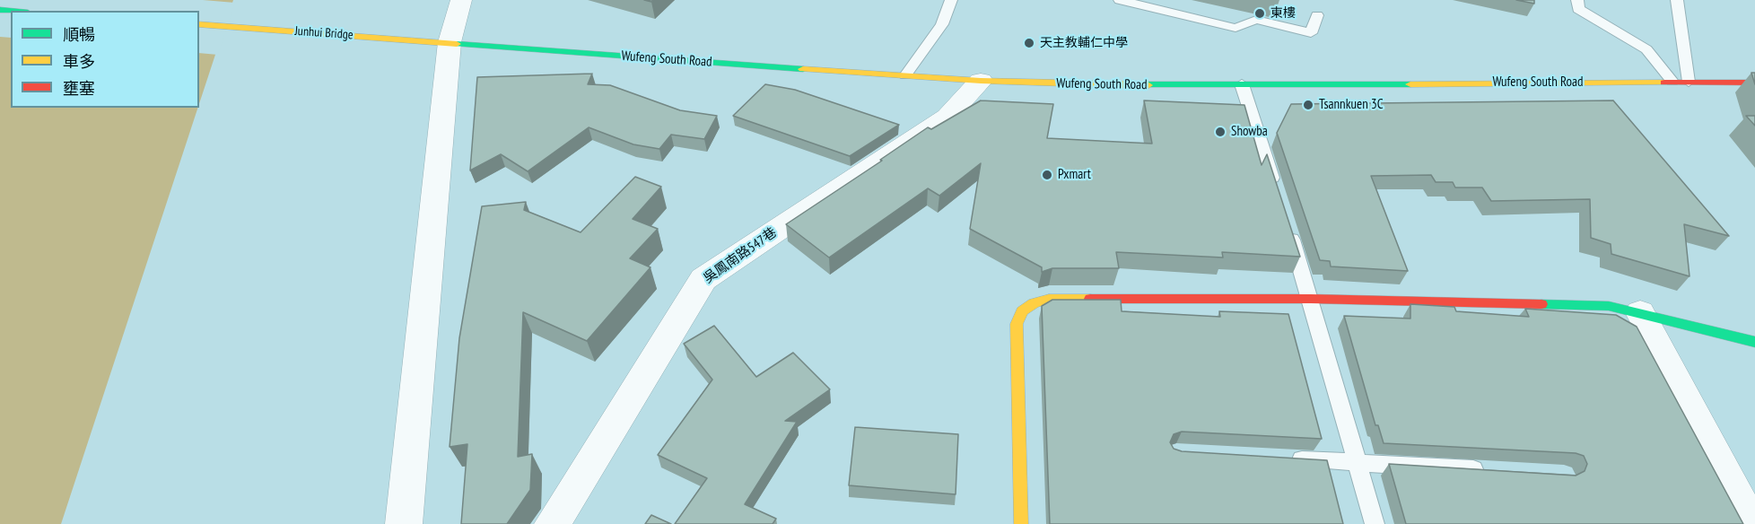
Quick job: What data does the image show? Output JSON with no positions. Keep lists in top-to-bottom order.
{
  "streets": {
    "main road": ["Junhui Bridge", "Wufeng South Road"],
    "street": ["吳鳳南路547巷"]
  },
  "crossings": [
    ["Junhui Bridge", "Wufeng South Road"],
    ["Wufeng South Road", "吳鳳南路547巷"]
  ],
  "places": [
    "東樓",
    "天主教輔仁中學",
    "Tsannkuen 3C",
    "Showba",
    "Pxmart"
  ],
  "legend": ["順暢", "車多", "壅塞"]
}
